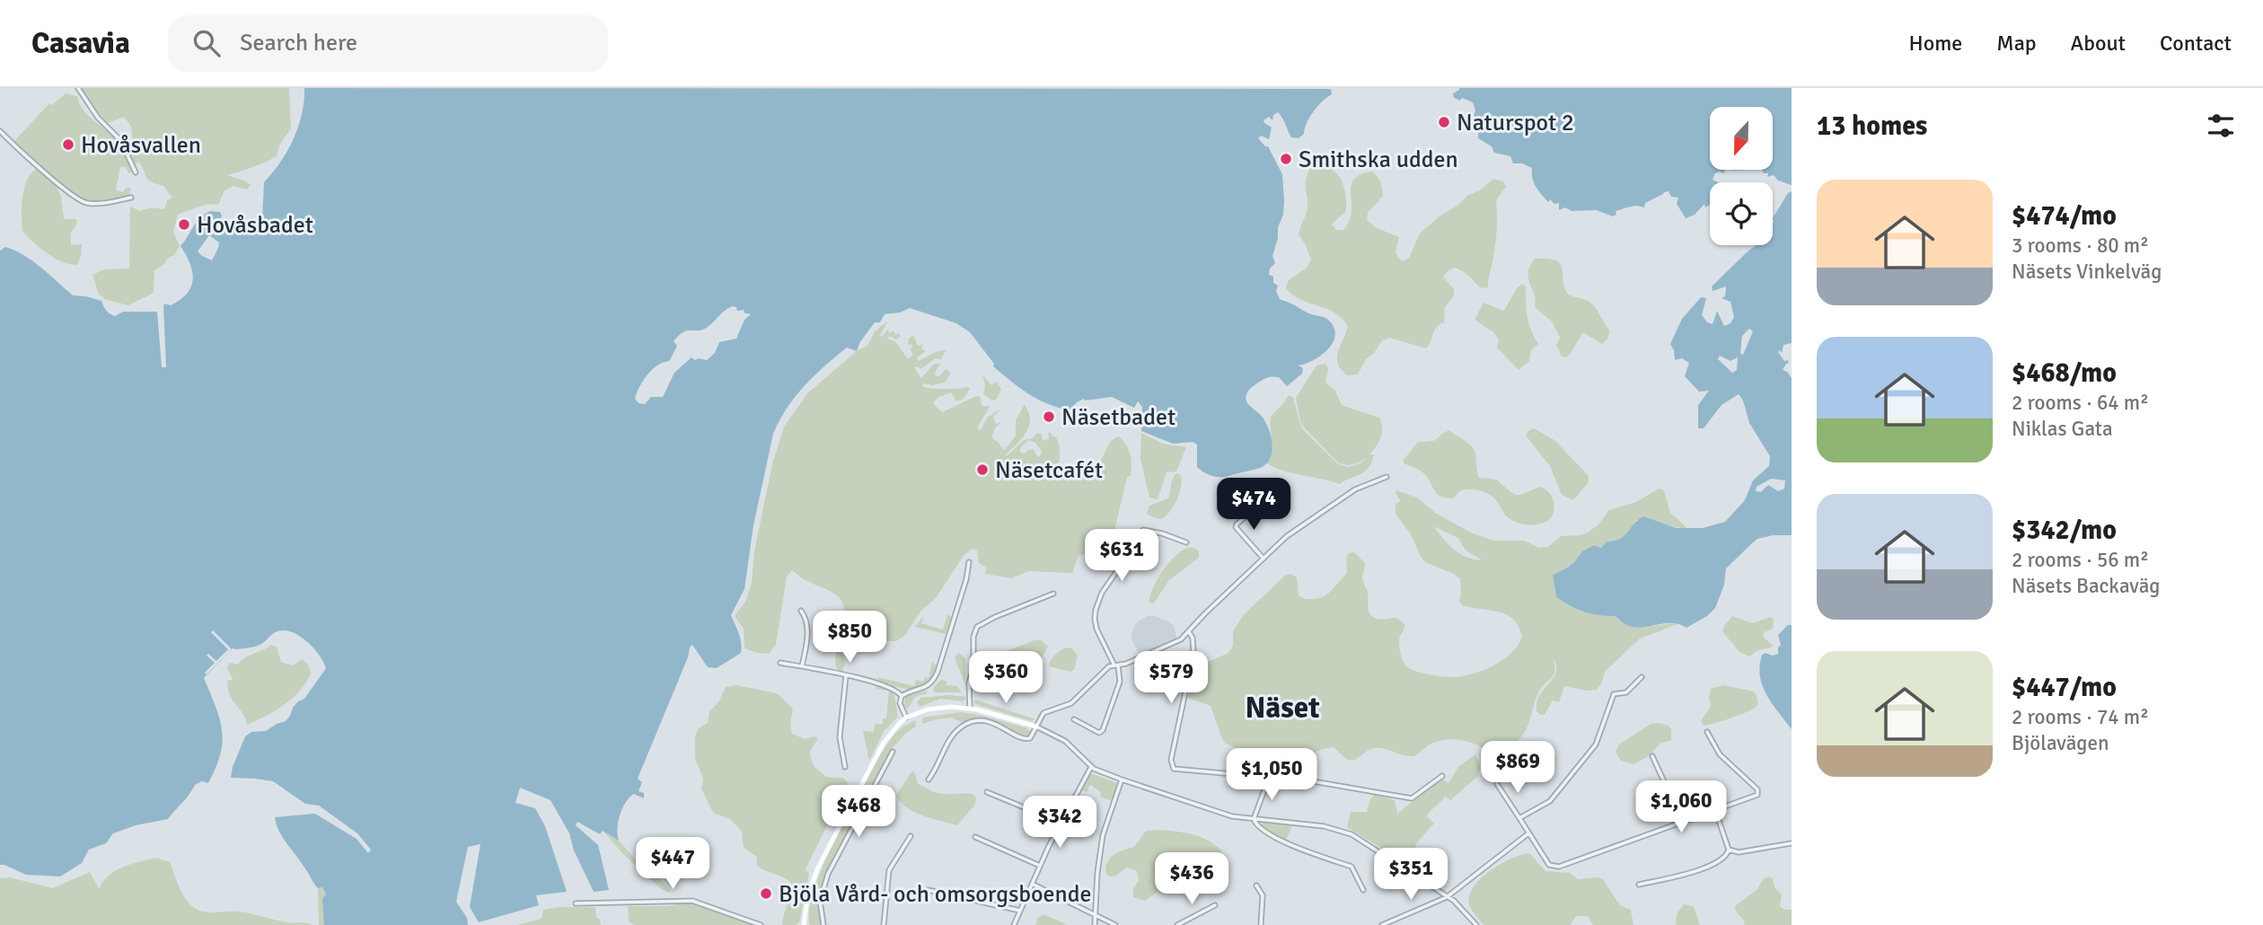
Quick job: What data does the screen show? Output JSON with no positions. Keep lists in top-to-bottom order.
{
  "districts": ["Näset"],
  "places": [
    "Naturspot 2",
    "Hovåsvallen",
    "Smithska udden",
    "Hovåsbadet",
    "Näsetbadet",
    "Näsetcafét",
    "Bjöla Vård- och omsorgsboende"
  ],
  "north": "bottom",
  "page": {
    "header": "Casavia",
    "search": "Search here",
    "nav": [
      "Home",
      "Map",
      "About",
      "Contact"
    ],
    "heading": "13 homes",
    "list": [
      {
        "name": "$474/mo",
        "note": "3 rooms · 80 m² · Näsets Vinkelväg"
      },
      {
        "name": "$468/mo",
        "note": "2 rooms · 64 m² · Niklas Gata"
      },
      {
        "name": "$342/mo",
        "note": "2 rooms · 56 m² · Näsets Backaväg"
      },
      {
        "name": "$447/mo",
        "note": "2 rooms · 74 m² · Bjölavägen"
      }
    ],
    "price": [
      "$474",
      "$631",
      "$850",
      "$360",
      "$579",
      "$869",
      "$1,050",
      "$1,060",
      "$468",
      "$342",
      "$447",
      "$351",
      "$436"
    ]
  }
}
